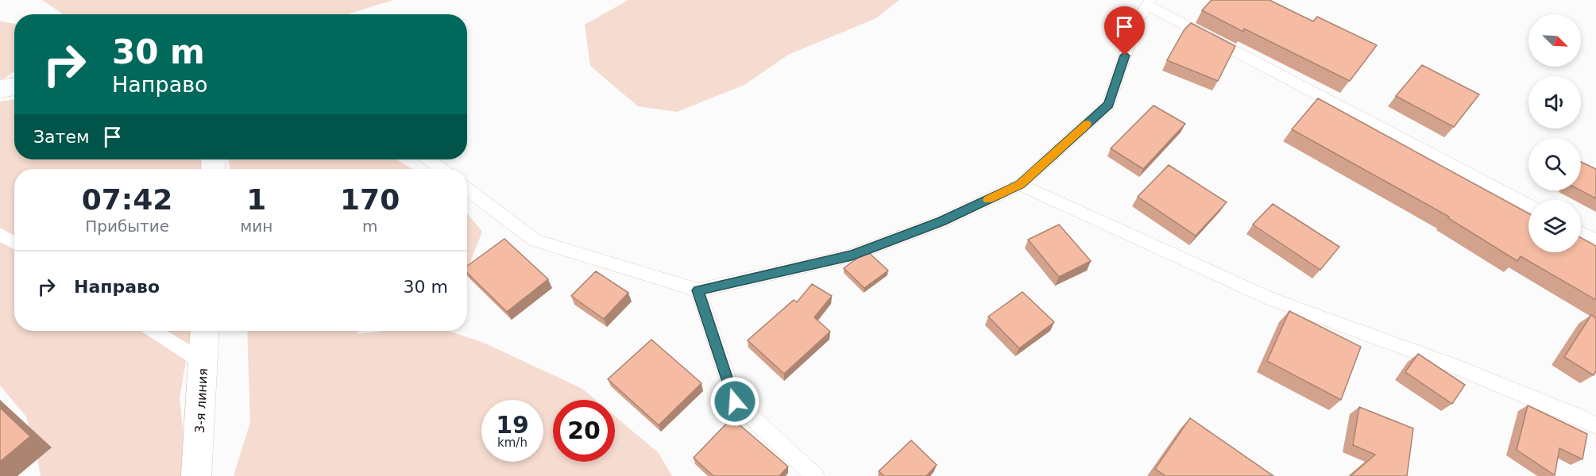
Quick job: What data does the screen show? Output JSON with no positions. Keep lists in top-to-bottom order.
{
  "streets": {
    "street": ["3-я линия"]
  },
  "north": "bottom right",
  "page": {
    "turn": ["30 m", "Направо"],
    "then": "Затем",
    "eta": [
      "07:42",
      "Прибытие",
      "1",
      "мин",
      "170",
      "m"
    ],
    "list": [
      {
        "name": "Направо",
        "value": "30 m"
      }
    ],
    "speed": "19 km/h",
    "limit": "20"
  }
}
